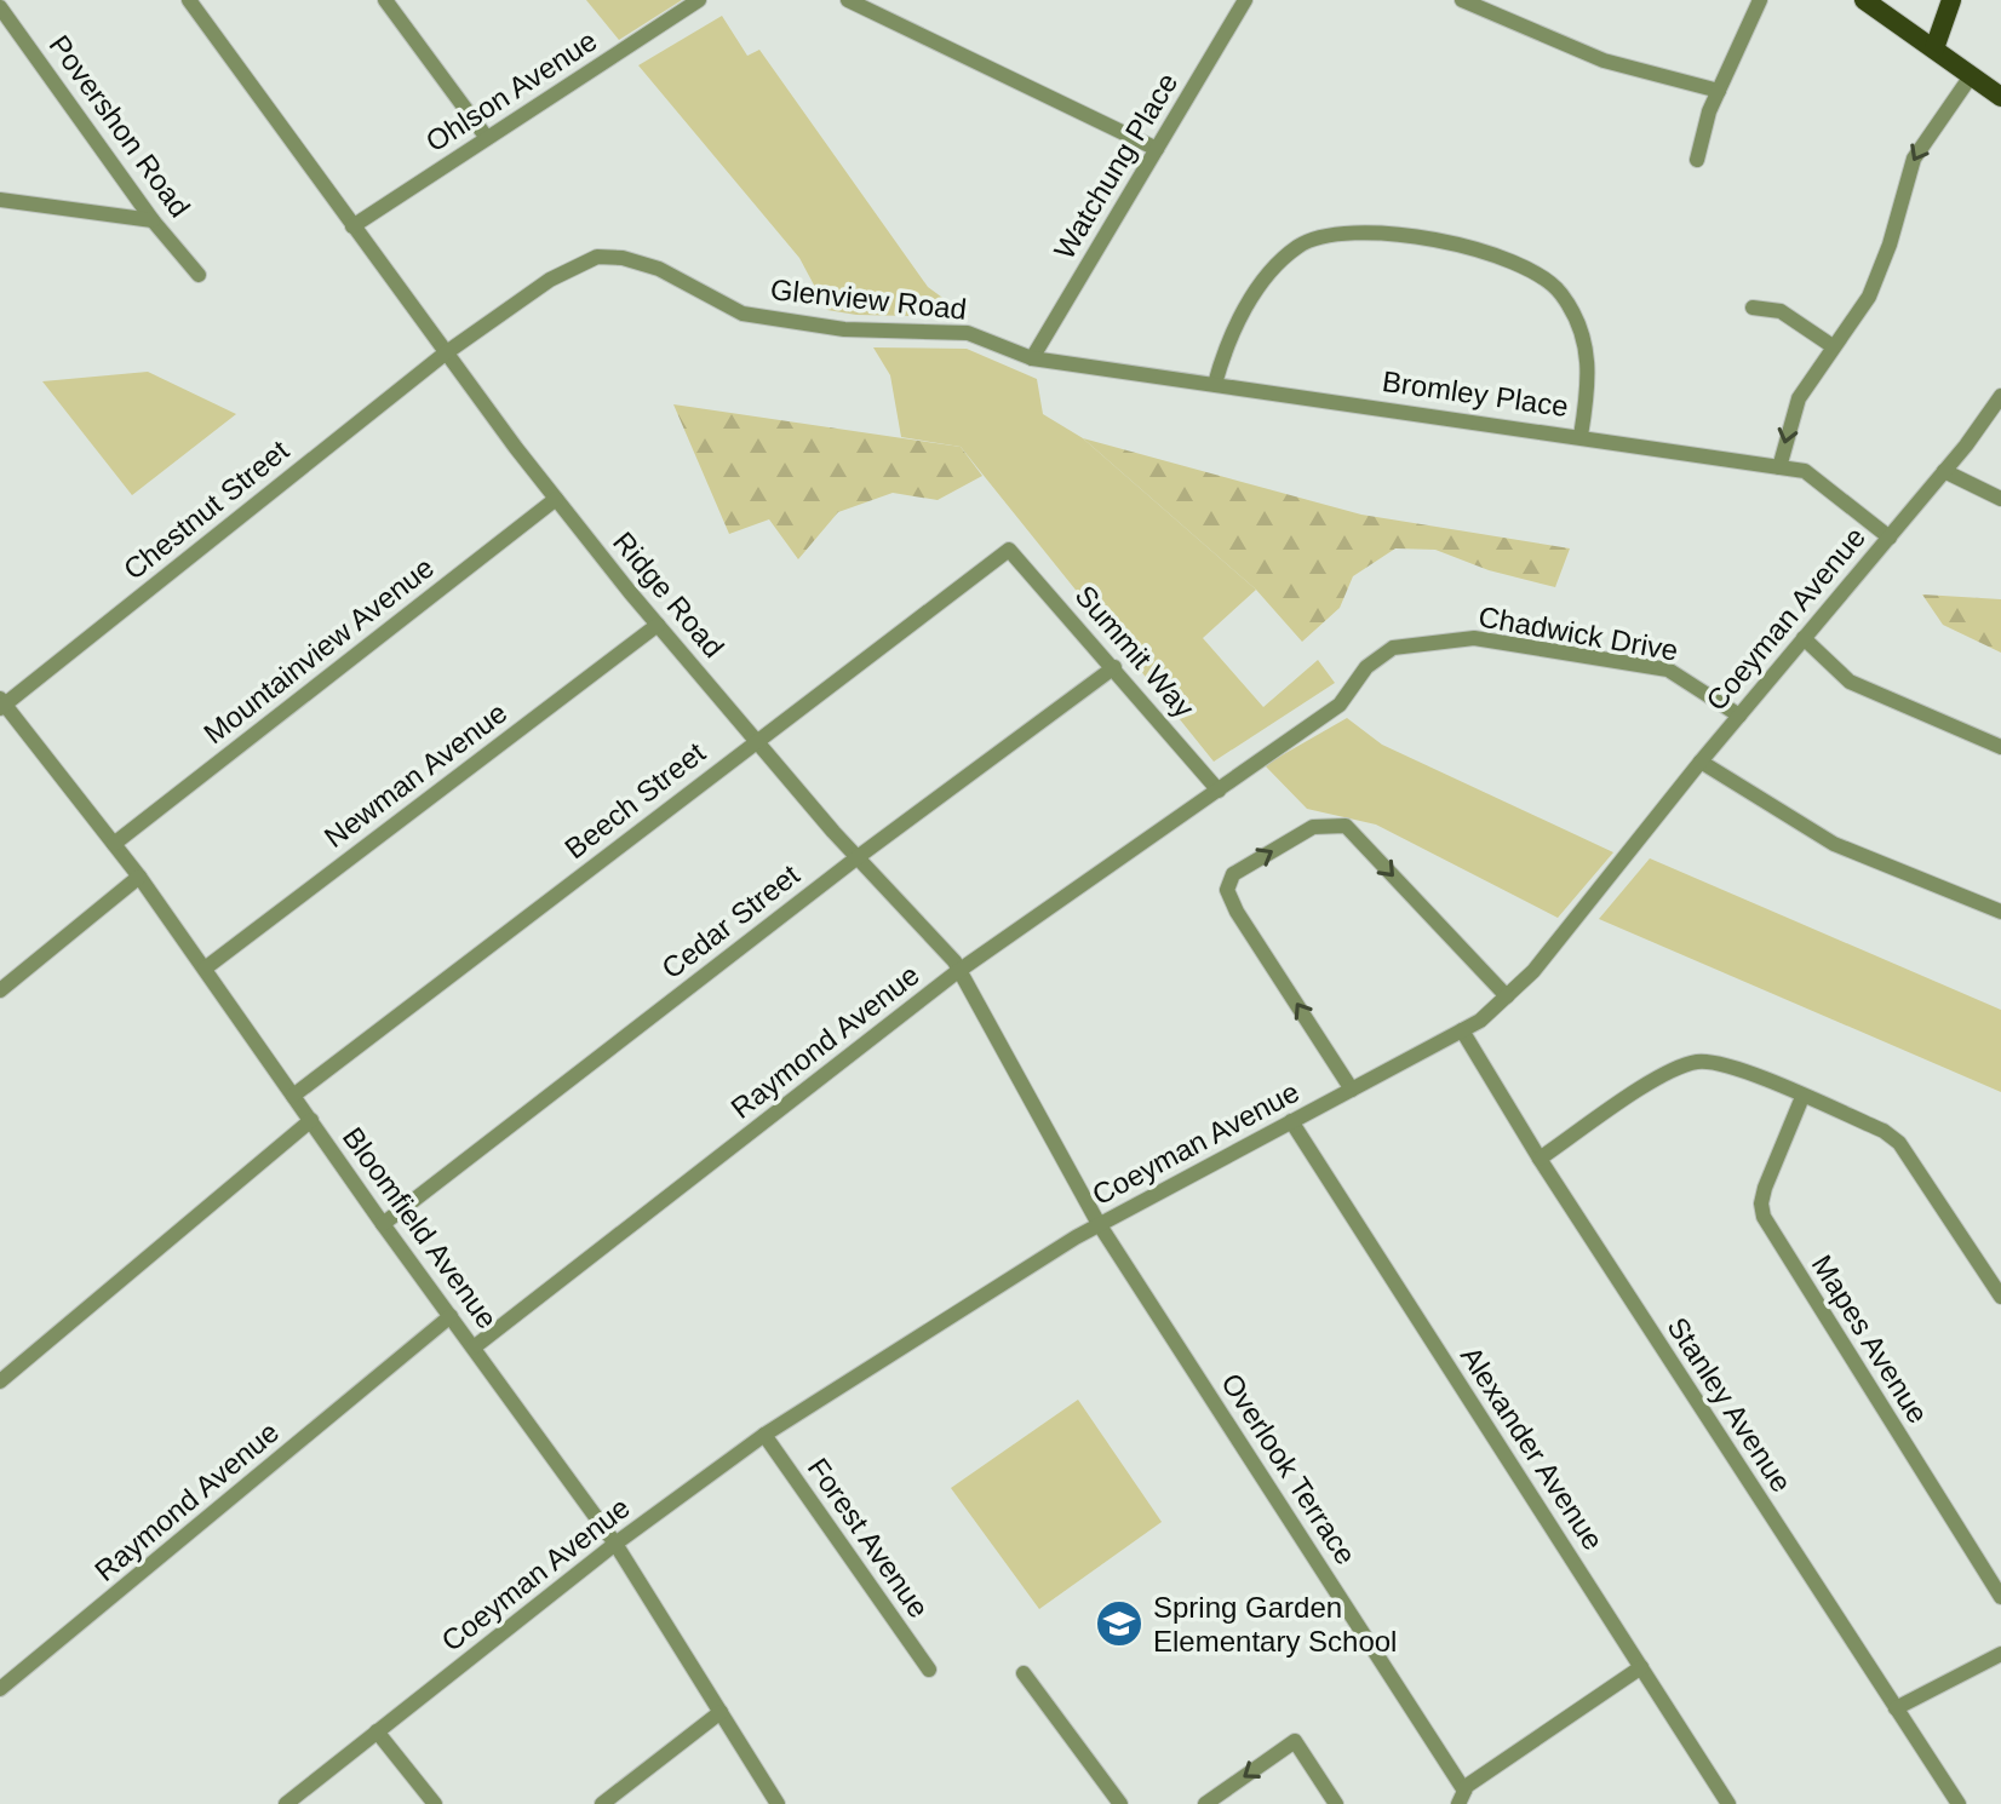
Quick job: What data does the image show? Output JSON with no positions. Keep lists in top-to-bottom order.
{
  "streets": {
    "street": [
      "Ohlson Avenue",
      "Povershon Road",
      "Watchung Place",
      "Glenview Road",
      "Bromley Place",
      "Chestnut Street",
      "Ridge Road",
      "Coeyman Avenue",
      "Chadwick Drive",
      "Mountainview Avenue",
      "Summit Way",
      "Newman Avenue",
      "Beech Street",
      "Cedar Street",
      "Raymond Avenue",
      "Bloomfield Avenue",
      "Mapes Avenue",
      "Stanley Avenue",
      "Alexander Avenue",
      "Overlook Terrace",
      "Forest Avenue"
    ]
  },
  "crossings": [
    ["Ohlson Avenue", "Ridge Road"],
    ["Watchung Place", "Glenview Road"],
    ["Watchung Place", "Bromley Place"],
    ["Glenview Road", "Bromley Place"],
    ["Glenview Road", "Chestnut Street"],
    ["Glenview Road", "Ridge Road"],
    ["Bromley Place", "Coeyman Avenue"],
    ["Chestnut Street", "Ridge Road"],
    ["Chestnut Street", "Bloomfield Avenue"],
    ["Ridge Road", "Coeyman Avenue"],
    ["Ridge Road", "Mountainview Avenue"],
    ["Ridge Road", "Newman Avenue"],
    ["Ridge Road", "Beech Street"],
    ["Ridge Road", "Cedar Street"],
    ["Ridge Road", "Raymond Avenue"],
    ["Ridge Road", "Overlook Terrace"],
    ["Coeyman Avenue", "Chadwick Drive"],
    ["Coeyman Avenue", "Bloomfield Avenue"],
    ["Coeyman Avenue", "Stanley Avenue"],
    ["Coeyman Avenue", "Alexander Avenue"],
    ["Coeyman Avenue", "Overlook Terrace"],
    ["Coeyman Avenue", "Forest Avenue"],
    ["Chadwick Drive", "Summit Way"],
    ["Chadwick Drive", "Raymond Avenue"],
    ["Mountainview Avenue", "Bloomfield Avenue"],
    ["Summit Way", "Beech Street"],
    ["Summit Way", "Cedar Street"],
    ["Summit Way", "Raymond Avenue"],
    ["Newman Avenue", "Bloomfield Avenue"],
    ["Beech Street", "Bloomfield Avenue"],
    ["Cedar Street", "Bloomfield Avenue"],
    ["Raymond Avenue", "Bloomfield Avenue"]
  ],
  "places": {
    "school or university": ["Spring Garden Elementary School"]
  }
}
